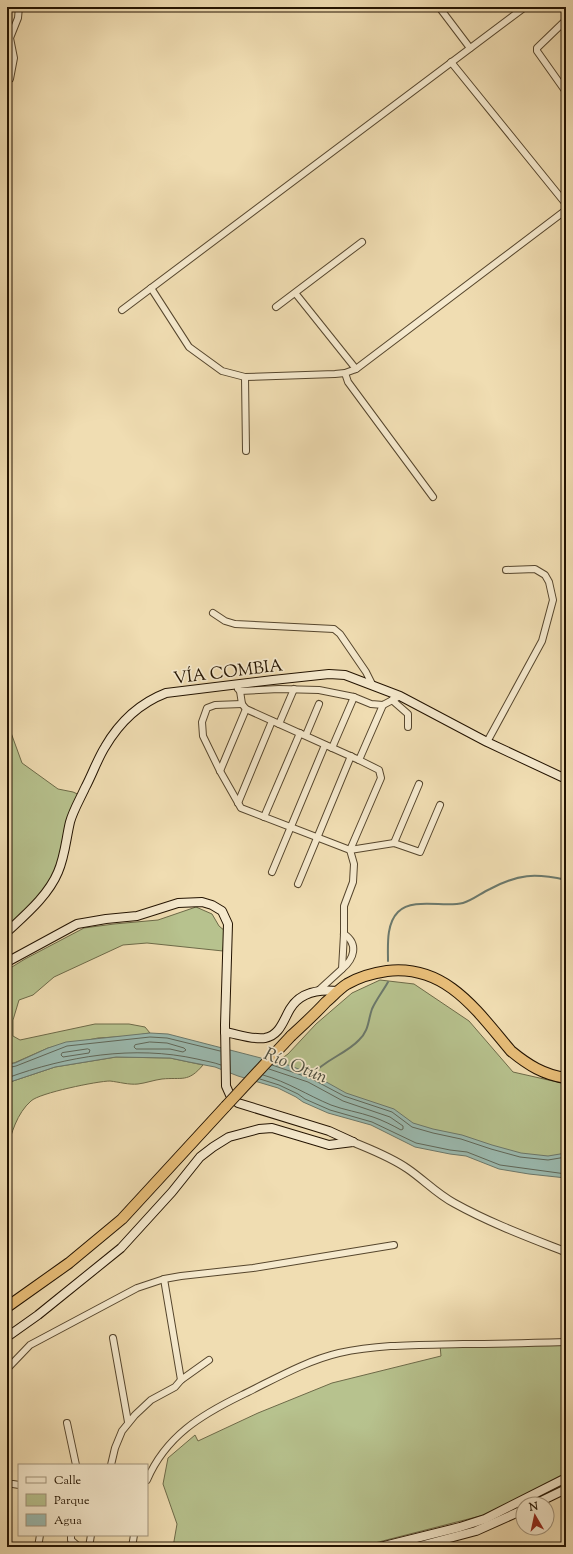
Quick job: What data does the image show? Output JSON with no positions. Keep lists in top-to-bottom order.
{
  "streets": {
    "main road": ["VÍA COMBIA"]
  },
  "water": ["Río Otún"],
  "legend": ["Calle", "Parque", "Agua"],
  "north": "top"
}
